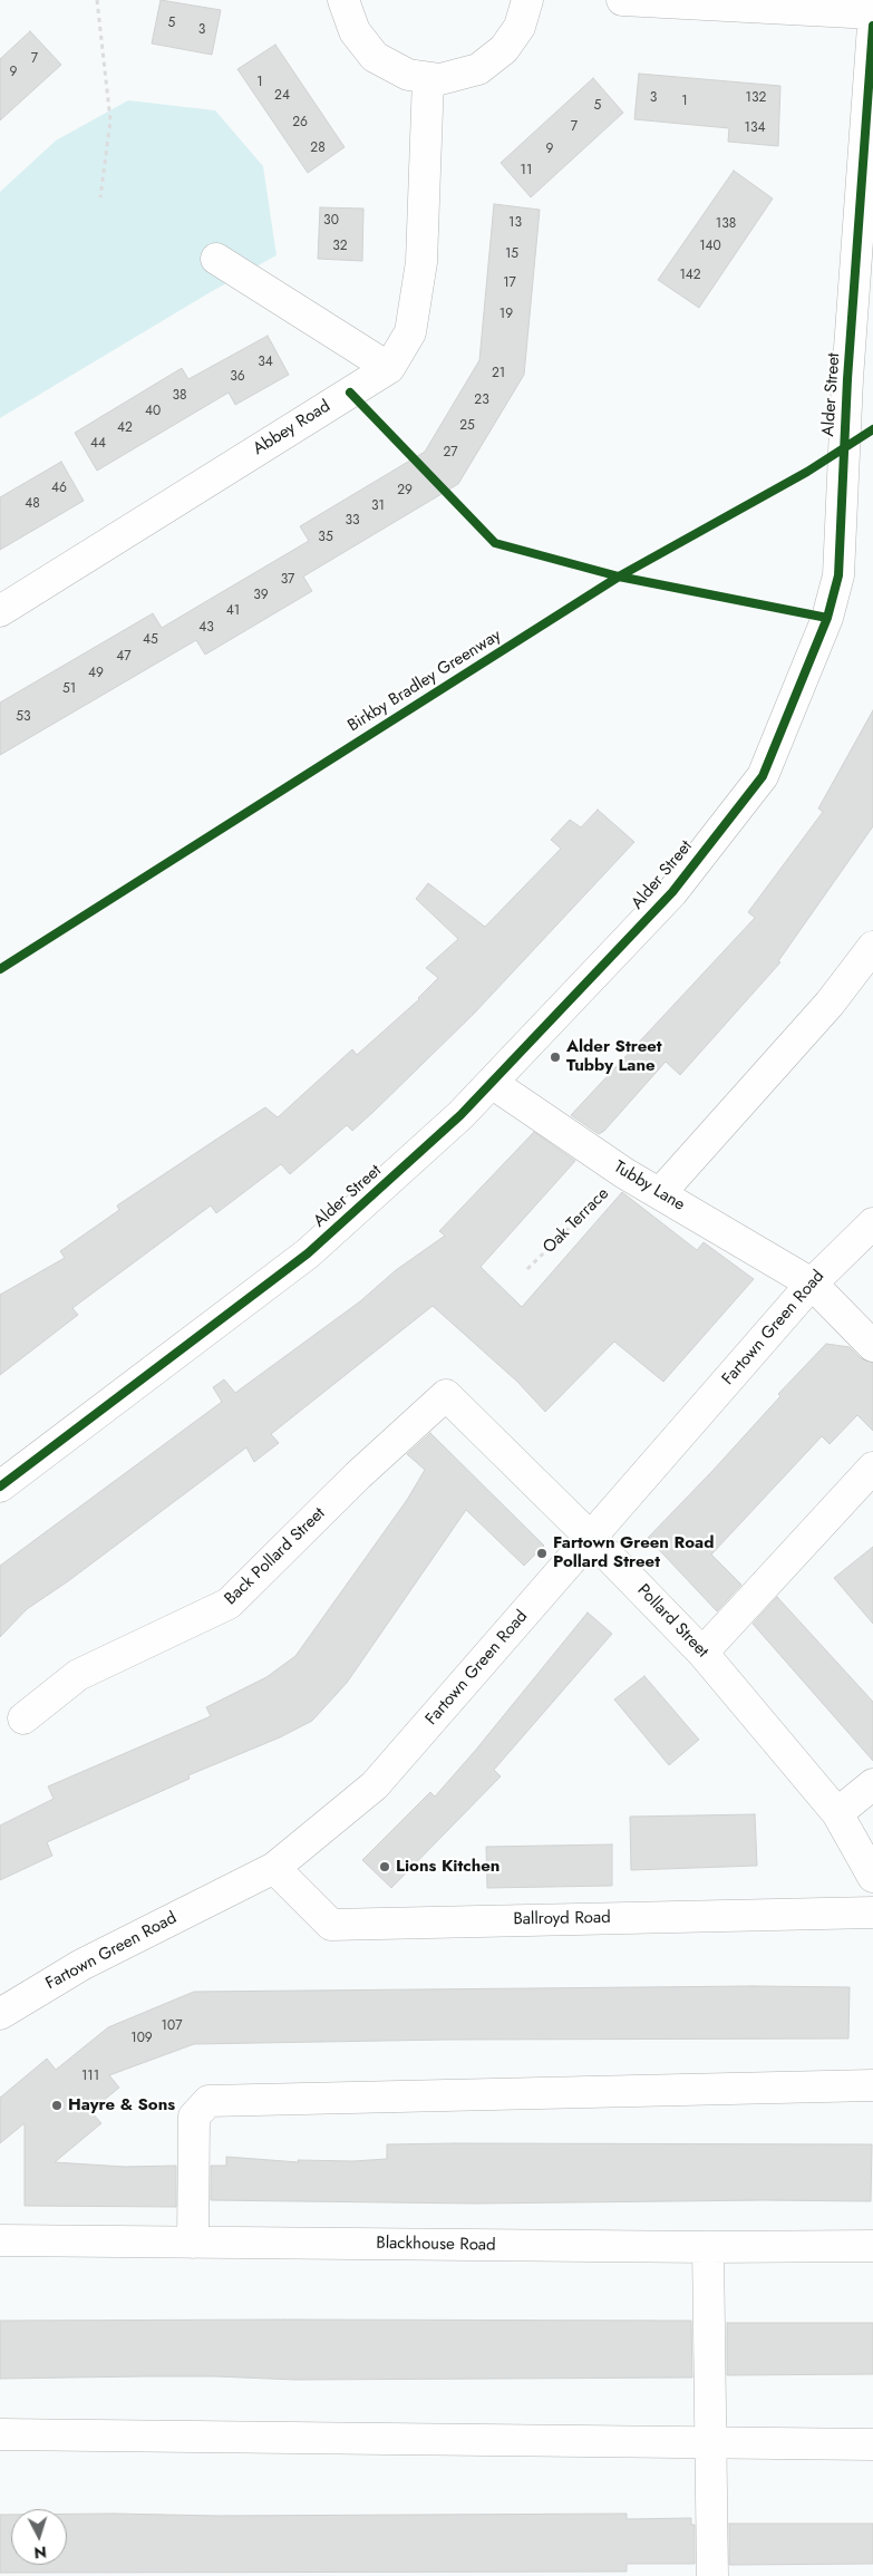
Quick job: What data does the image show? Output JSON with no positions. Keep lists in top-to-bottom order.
{
  "streets": {
    "street": [
      "Alder Street",
      "Abbey Road",
      "Tubby Lane",
      "Fartown Green Road",
      "Back Pollard Street",
      "Pollard Street",
      "Ballroyd Road",
      "Blackhouse Road"
    ],
    "path": ["Oak Terrace"],
    "cycle path": ["Birkby Bradley Greenway"]
  },
  "crossings": [
    ["Alder Street", "Tubby Lane"],
    ["Tubby Lane", "Oak Terrace"],
    ["Tubby Lane", "Fartown Green Road"],
    ["Fartown Green Road", "Pollard Street"],
    ["Fartown Green Road", "Ballroyd Road"],
    ["Back Pollard Street", "Pollard Street"]
  ],
  "places": [
    "Alder Street Tubby Lane",
    "Fartown Green Road Pollard Street",
    "Lions Kitchen",
    "Hayre & Sons"
  ],
  "house_numbers": [
    "5",
    "3",
    "7",
    "9",
    "1",
    "24",
    "3",
    "132",
    "1",
    "5",
    "26",
    "7",
    "134",
    "28",
    "9",
    "11",
    "30",
    "13",
    "138",
    "32",
    "140",
    "15",
    "142",
    "17",
    "19",
    "34",
    "21",
    "36",
    "38",
    "23",
    "40",
    "25",
    "42",
    "44",
    "27",
    "46",
    "29",
    "48",
    "31",
    "33",
    "35",
    "37",
    "39",
    "41",
    "43",
    "45",
    "47",
    "49",
    "51",
    "53",
    "107",
    "109",
    "111"
  ],
  "north": "bottom"
}
